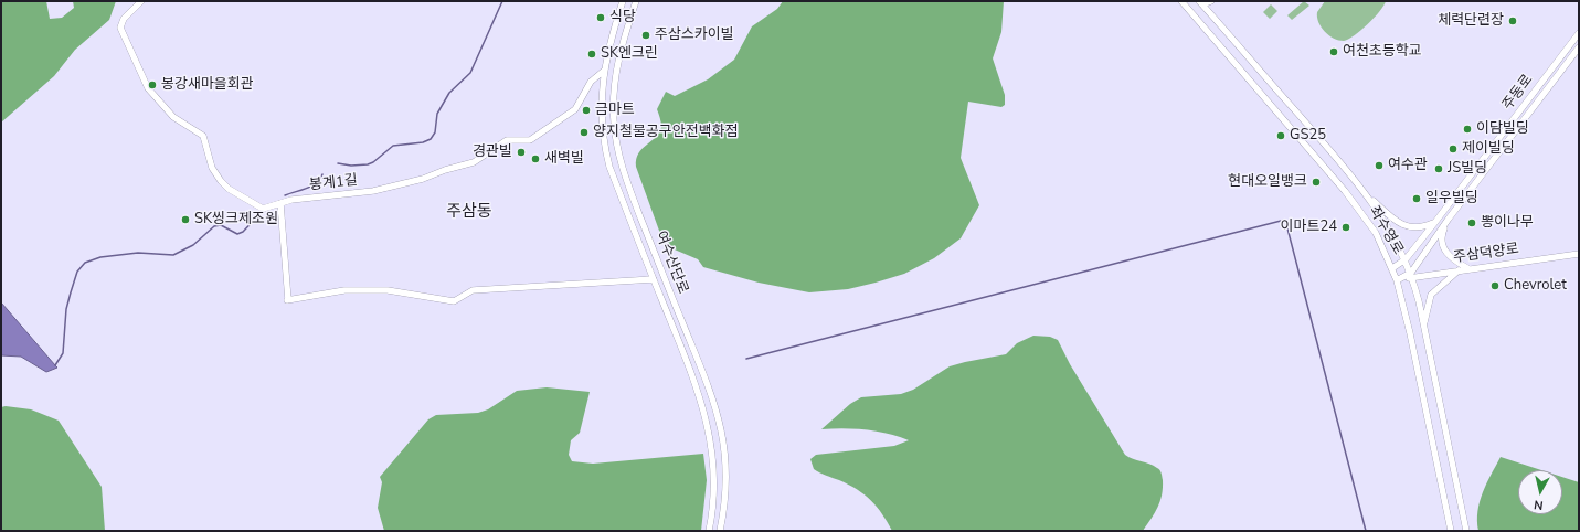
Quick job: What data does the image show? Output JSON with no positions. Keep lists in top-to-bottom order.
{
  "streets": {
    "street": [
      "주동로",
      "봉계1길",
      "좌수영로",
      "주삼덕양로",
      "여수산단로"
    ]
  },
  "crossings": [
    ["주동로", "좌수영로"],
    ["주동로", "주삼덕양로"],
    ["봉계1길", "여수산단로"],
    ["좌수영로", "주삼덕양로"]
  ],
  "districts": ["주삼동"],
  "places": [
    "식당",
    "체력단련장",
    "주삼스카이빌",
    "여천초등학교",
    "SK엔크린",
    "봉강새마을회관",
    "금마트",
    "이담빌딩",
    "양지철물공구안전백화점",
    "GS25",
    "제이빌딩",
    "경관빌",
    "새벽빌",
    "여수관",
    "JS빌딩",
    "현대오일뱅크",
    "일우빌딩",
    "SK씽크제조원",
    "뽕이나무",
    "이마트24",
    "Chevrolet"
  ],
  "north": "bottom"
}
